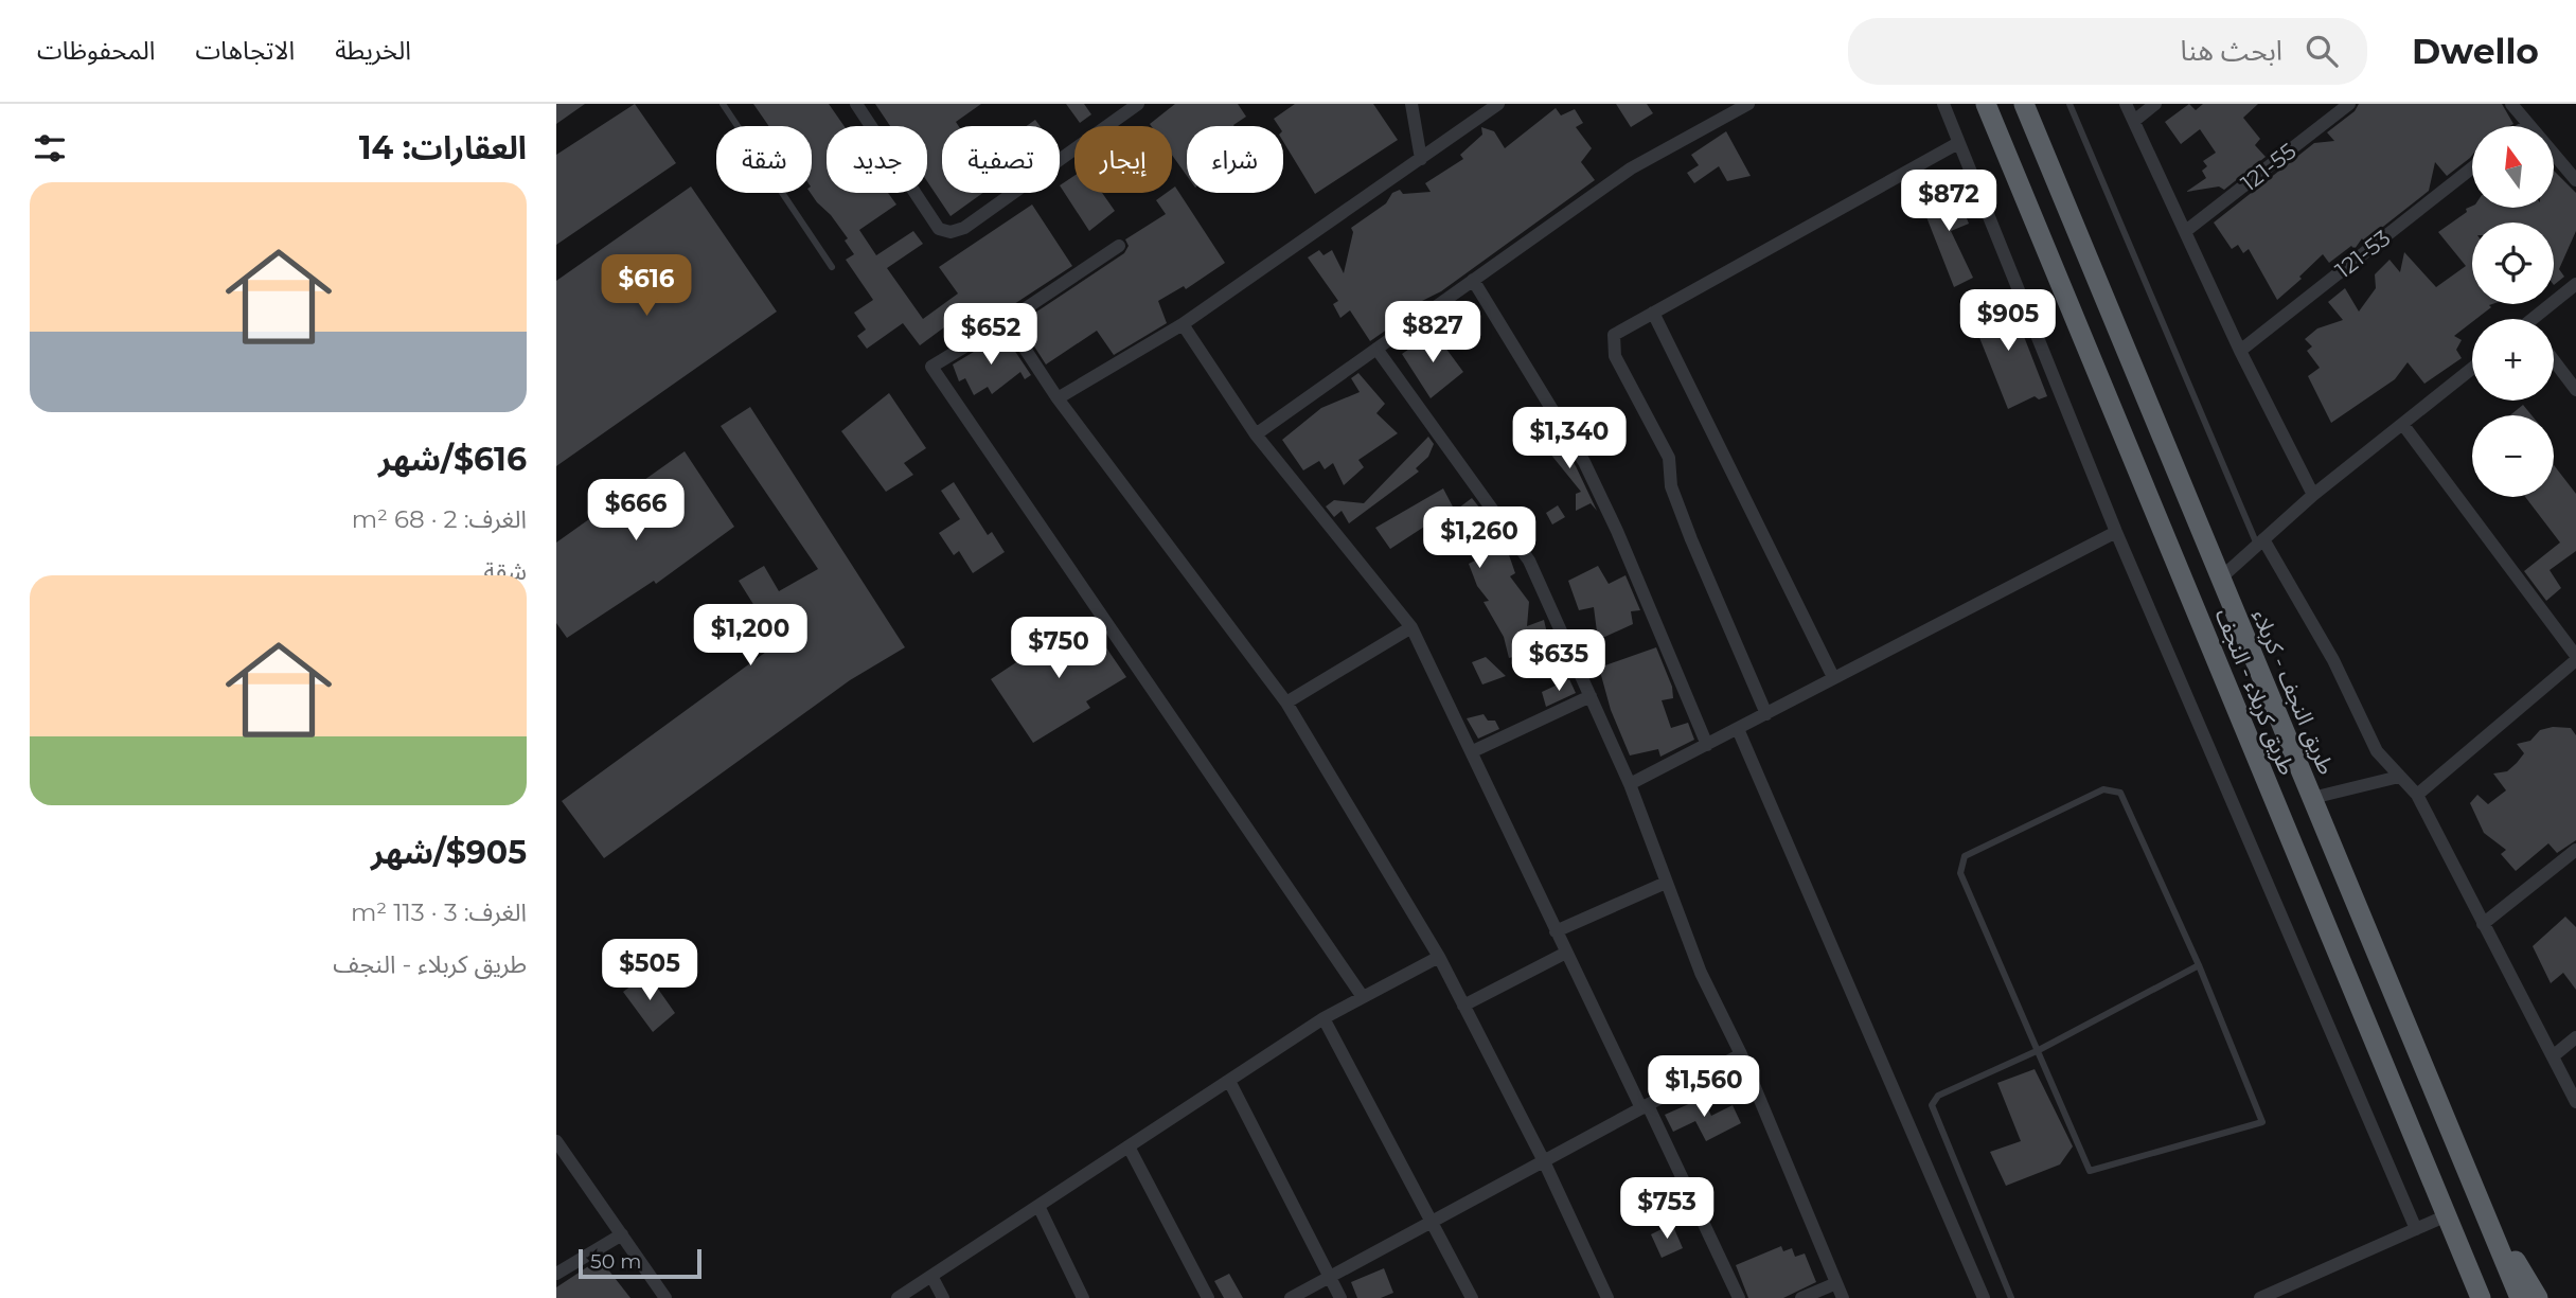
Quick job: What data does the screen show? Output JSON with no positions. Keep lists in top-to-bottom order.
{
  "streets": {
    "highway": ["طريق کربلاء - النجف", "طريق النجف - کربلاء"],
    "street": ["121-55", "121-53"]
  },
  "scale_bar": "50 m",
  "north": "top",
  "page": {
    "header": "Dwello",
    "search": "ابحث هنا",
    "nav": ["الخريطة", "الاتجاهات", "المحفوظات"],
    "heading": "العقارات: 14",
    "map_buttons": ["+", "−"],
    "chip": [
      "شراء",
      "إيجار",
      "تصفية",
      "جديد",
      "شقة"
    ],
    "price": [
      "$872",
      "$616",
      "$905",
      "$827",
      "$652",
      "$1,340",
      "$666",
      "$1,260",
      "$1,200",
      "$750",
      "$635",
      "$505",
      "$1,560",
      "$753"
    ],
    "list": [
      {
        "name": "$616/شهر",
        "note": "الغرف: 2 · 68 m² · شقة"
      },
      {
        "name": "$905/شهر",
        "note": "الغرف: 3 · 113 m² · طريق کربلاء - النجف"
      }
    ],
    "scale": "50 m"
  }
}
